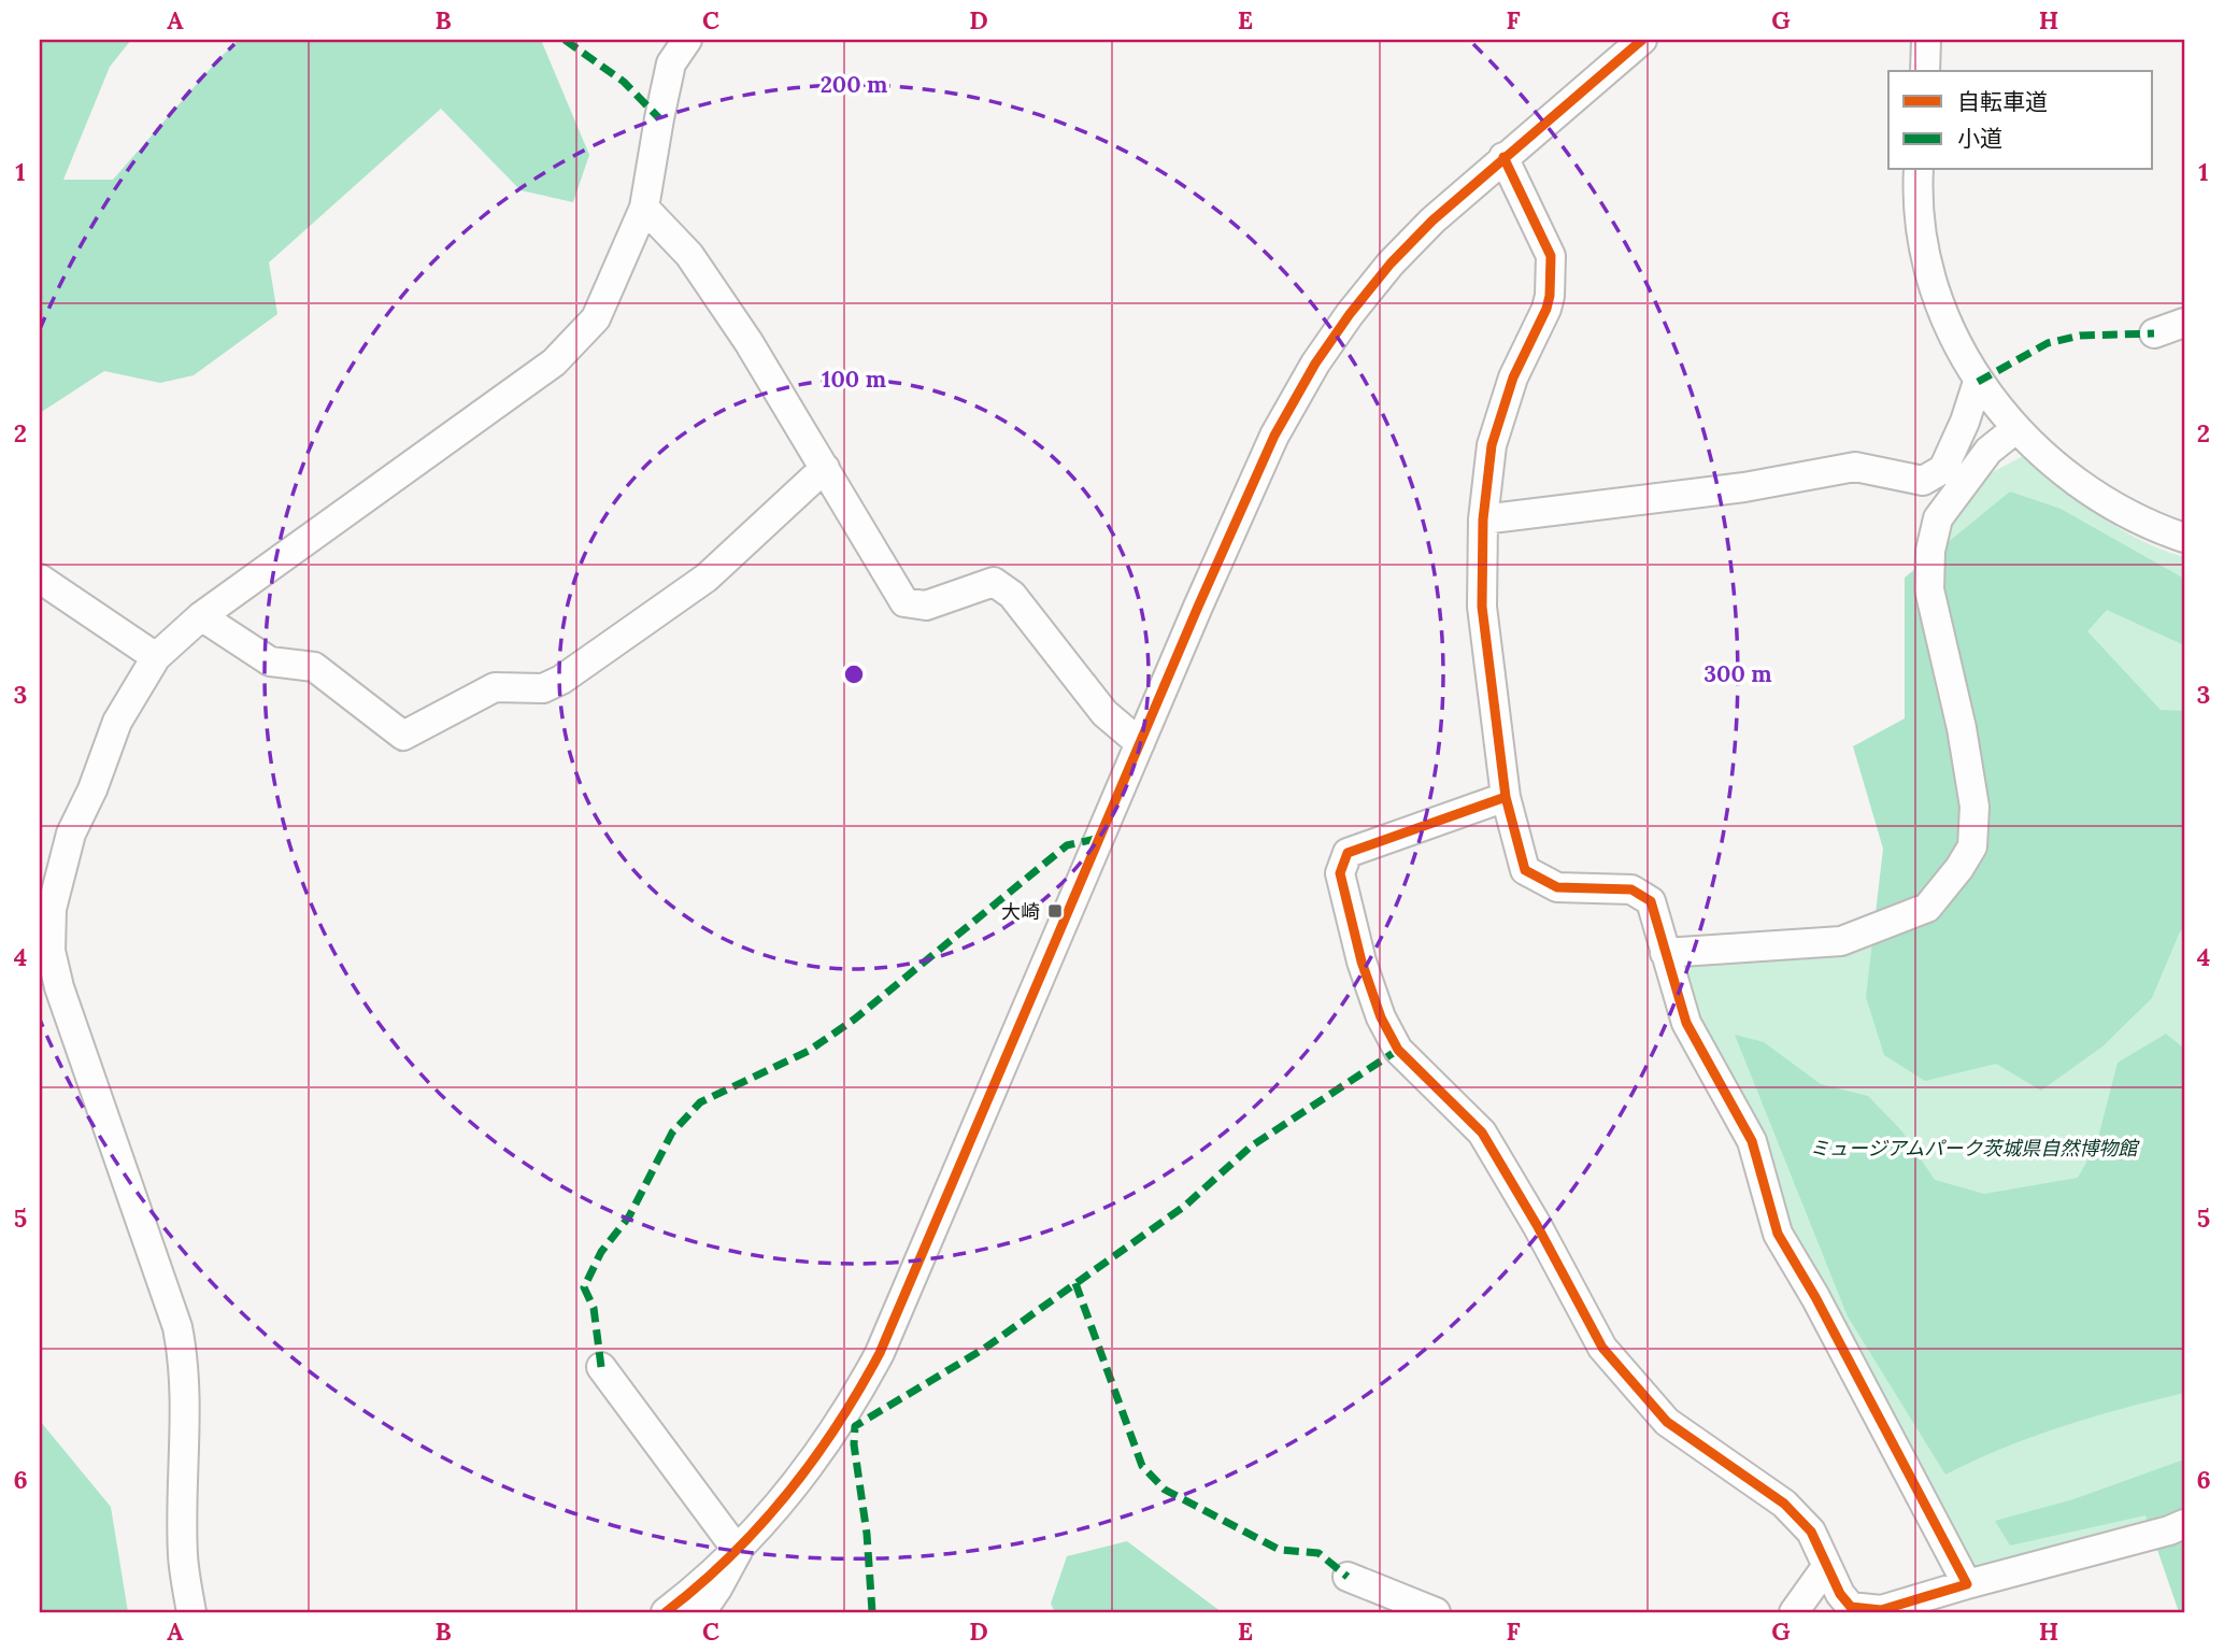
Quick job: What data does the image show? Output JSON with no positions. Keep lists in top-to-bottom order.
{
  "parks": ["ミュージアムパーク茨城県自然博物館"],
  "places": {
    "transit": ["大崎"]
  },
  "legend": ["自転車道", "小道"],
  "grid": {
    "columns": [
      "A",
      "B",
      "C",
      "D",
      "E",
      "F",
      "G",
      "H"
    ],
    "rows": [
      "1",
      "2",
      "3",
      "4",
      "5",
      "6"
    ]
  },
  "rings": ["200 m", "100 m", "300 m"]
}
